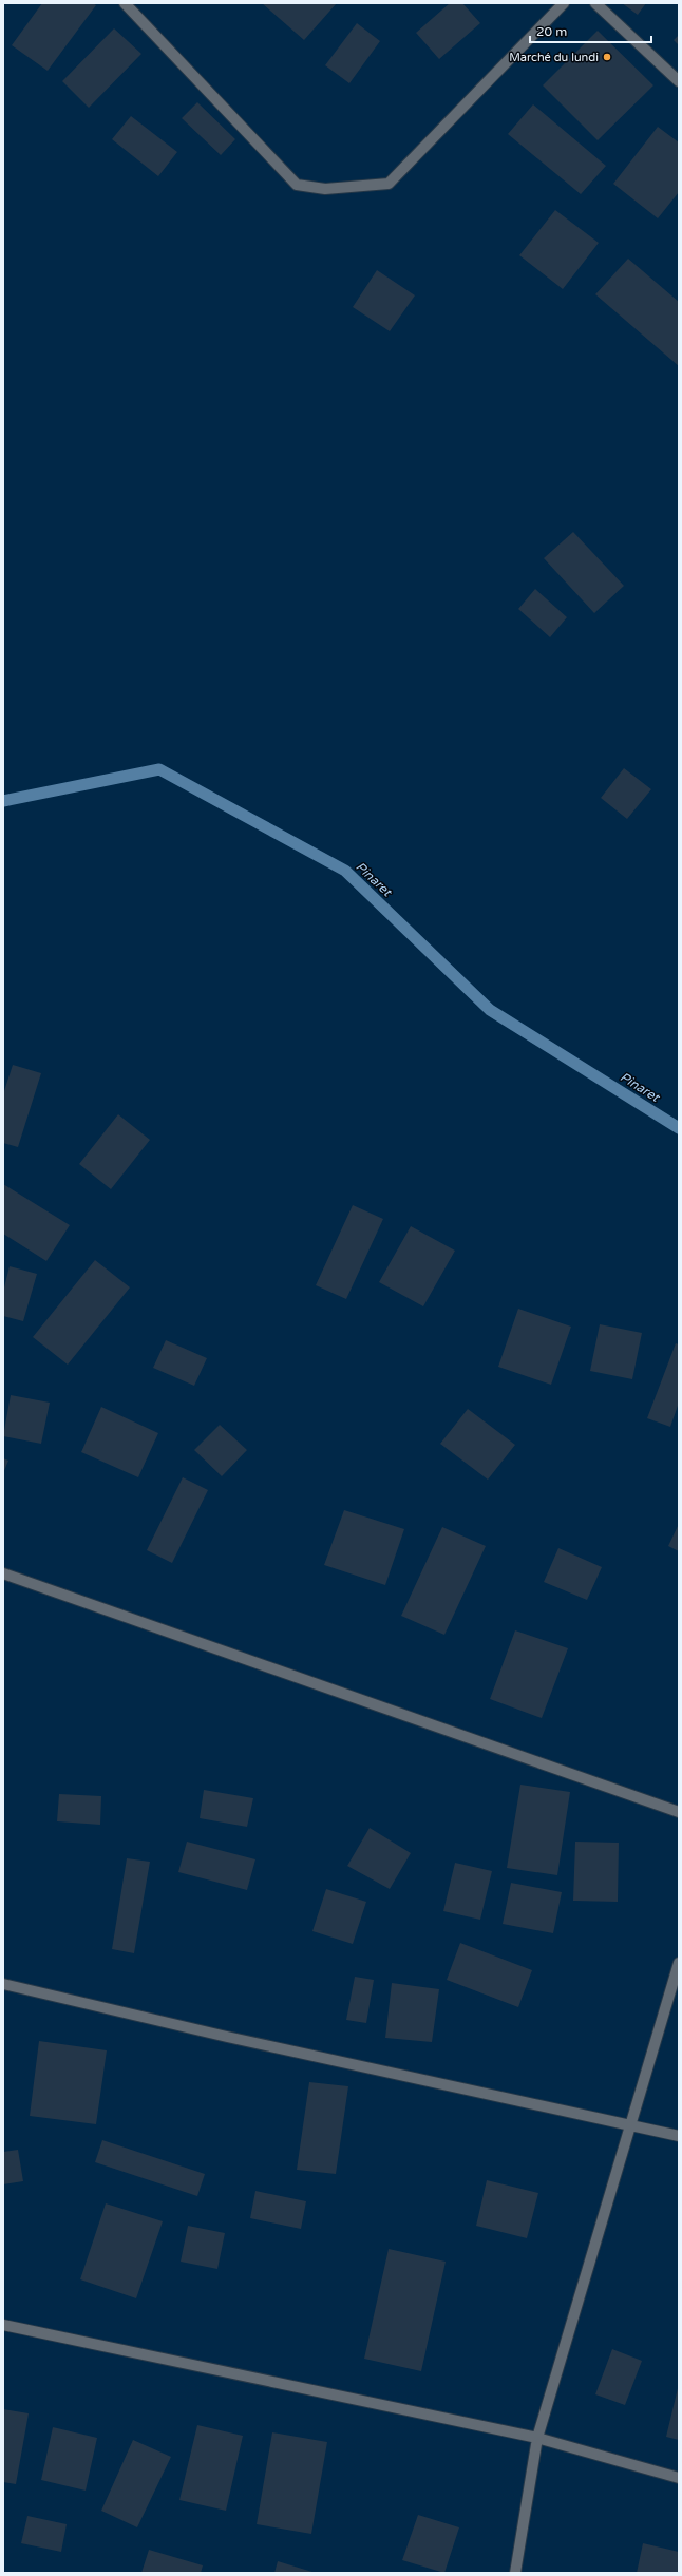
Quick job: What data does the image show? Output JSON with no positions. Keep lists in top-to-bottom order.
{
  "water": ["Pinaret"],
  "places": ["Marché du lundi"],
  "scale_bar": "20 m"
}
